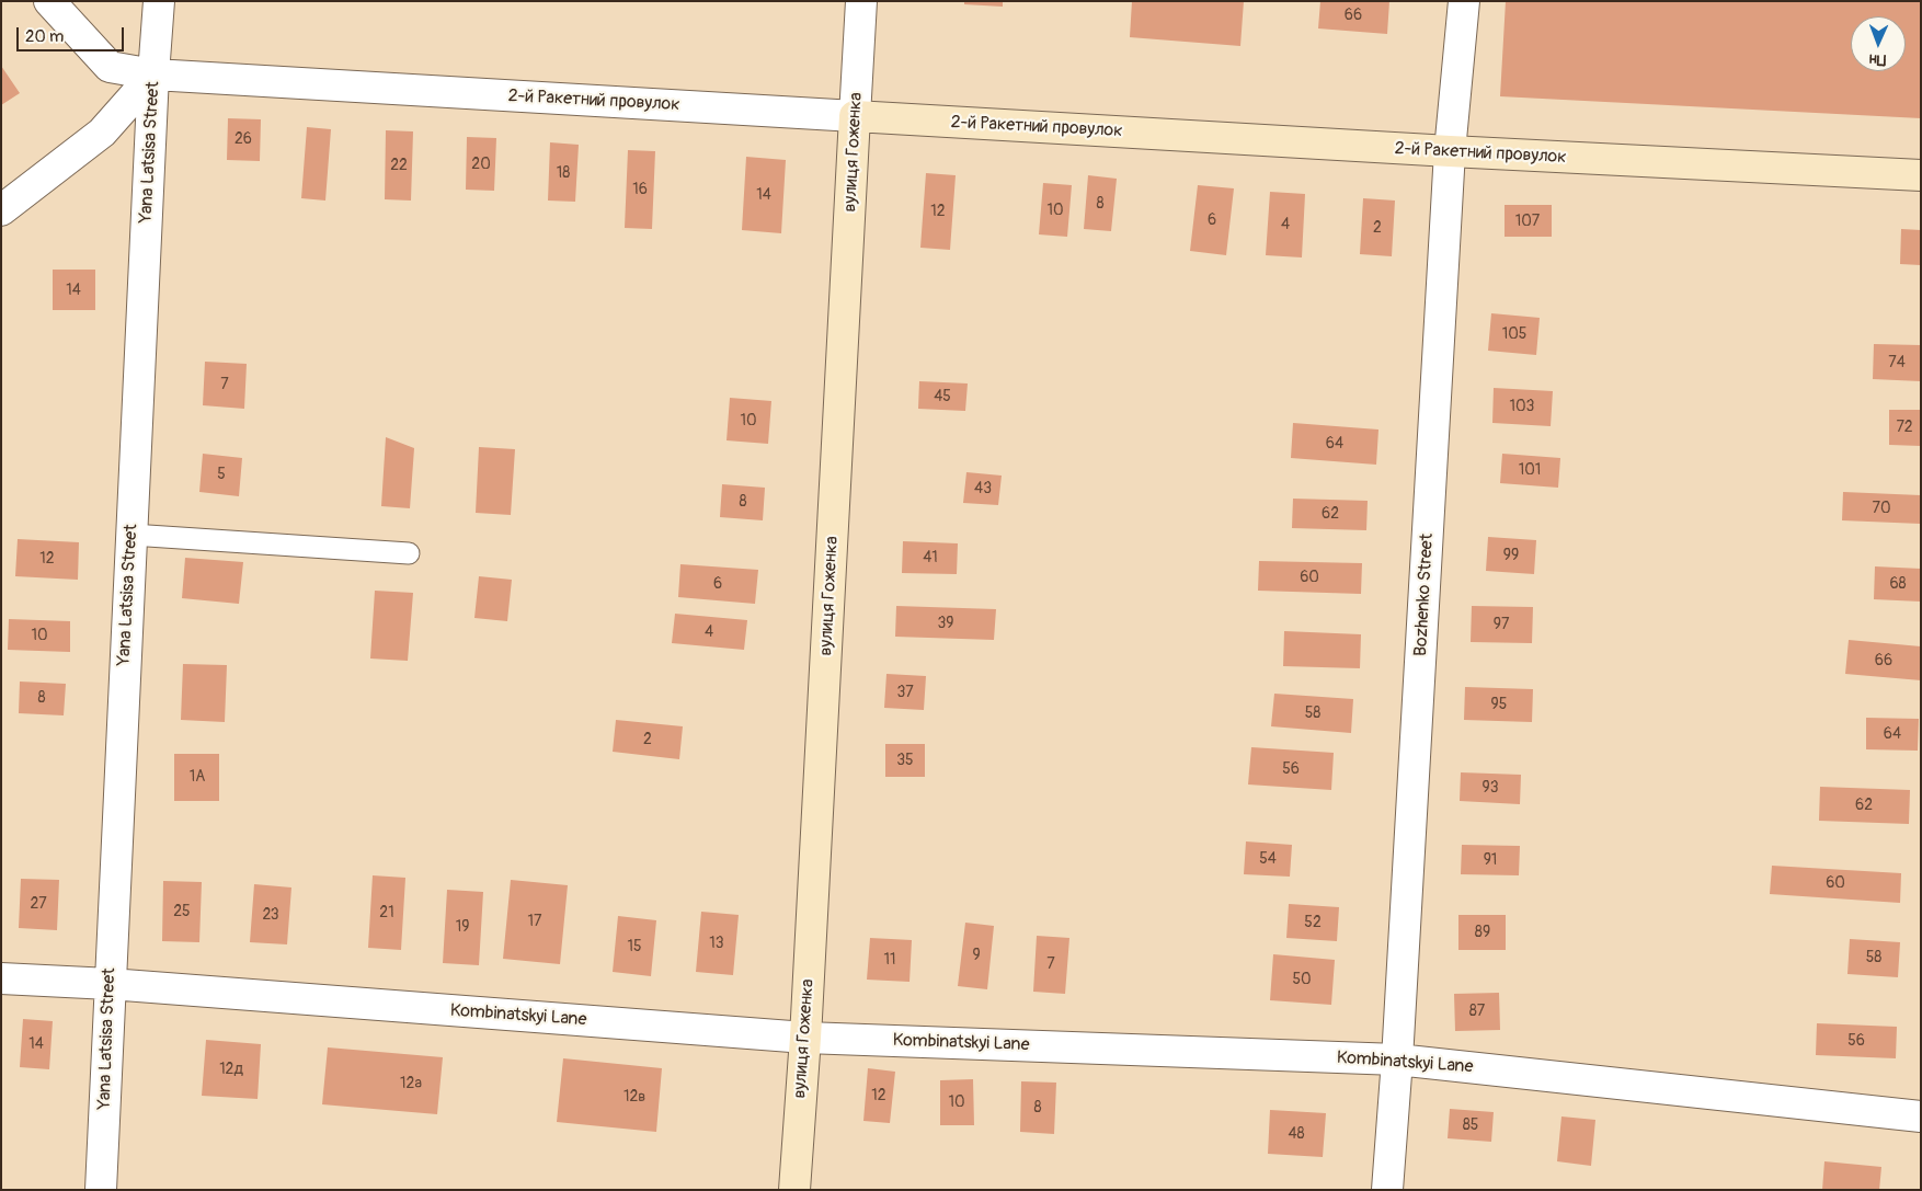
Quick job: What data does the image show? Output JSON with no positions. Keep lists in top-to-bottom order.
{
  "streets": {
    "street": [
      "2-й Ракетний провулок",
      "Yana Latsisa Street",
      "вулиця Гоженка",
      "Bozhenko Street",
      "Kombinatskyi Lane"
    ]
  },
  "crossings": [
    ["2-й Ракетний провулок", "Yana Latsisa Street"],
    ["2-й Ракетний провулок", "вулиця Гоженка"],
    ["2-й Ракетний провулок", "Bozhenko Street"],
    ["Yana Latsisa Street", "Kombinatskyi Lane"],
    ["вулиця Гоженка", "Kombinatskyi Lane"],
    ["Bozhenko Street", "Kombinatskyi Lane"]
  ],
  "house_numbers": [
    "66",
    "26",
    "20",
    "22",
    "18",
    "16",
    "14",
    "8",
    "10",
    "12",
    "6",
    "107",
    "4",
    "2",
    "14",
    "105",
    "74",
    "7",
    "45",
    "103",
    "10",
    "72",
    "64",
    "101",
    "5",
    "43",
    "8",
    "70",
    "62",
    "99",
    "41",
    "12",
    "60",
    "6",
    "68",
    "39",
    "97",
    "4",
    "10",
    "66",
    "37",
    "8",
    "95",
    "58",
    "64",
    "2",
    "35",
    "56",
    "1А",
    "93",
    "62",
    "54",
    "91",
    "60",
    "27",
    "25",
    "21",
    "23",
    "17",
    "52",
    "19",
    "89",
    "13",
    "15",
    "9",
    "58",
    "11",
    "7",
    "50",
    "87",
    "56",
    "14",
    "12д",
    "12а",
    "12",
    "12в",
    "10",
    "8",
    "85",
    "48"
  ],
  "scale_bar": "20 m",
  "north": "bottom"
}
